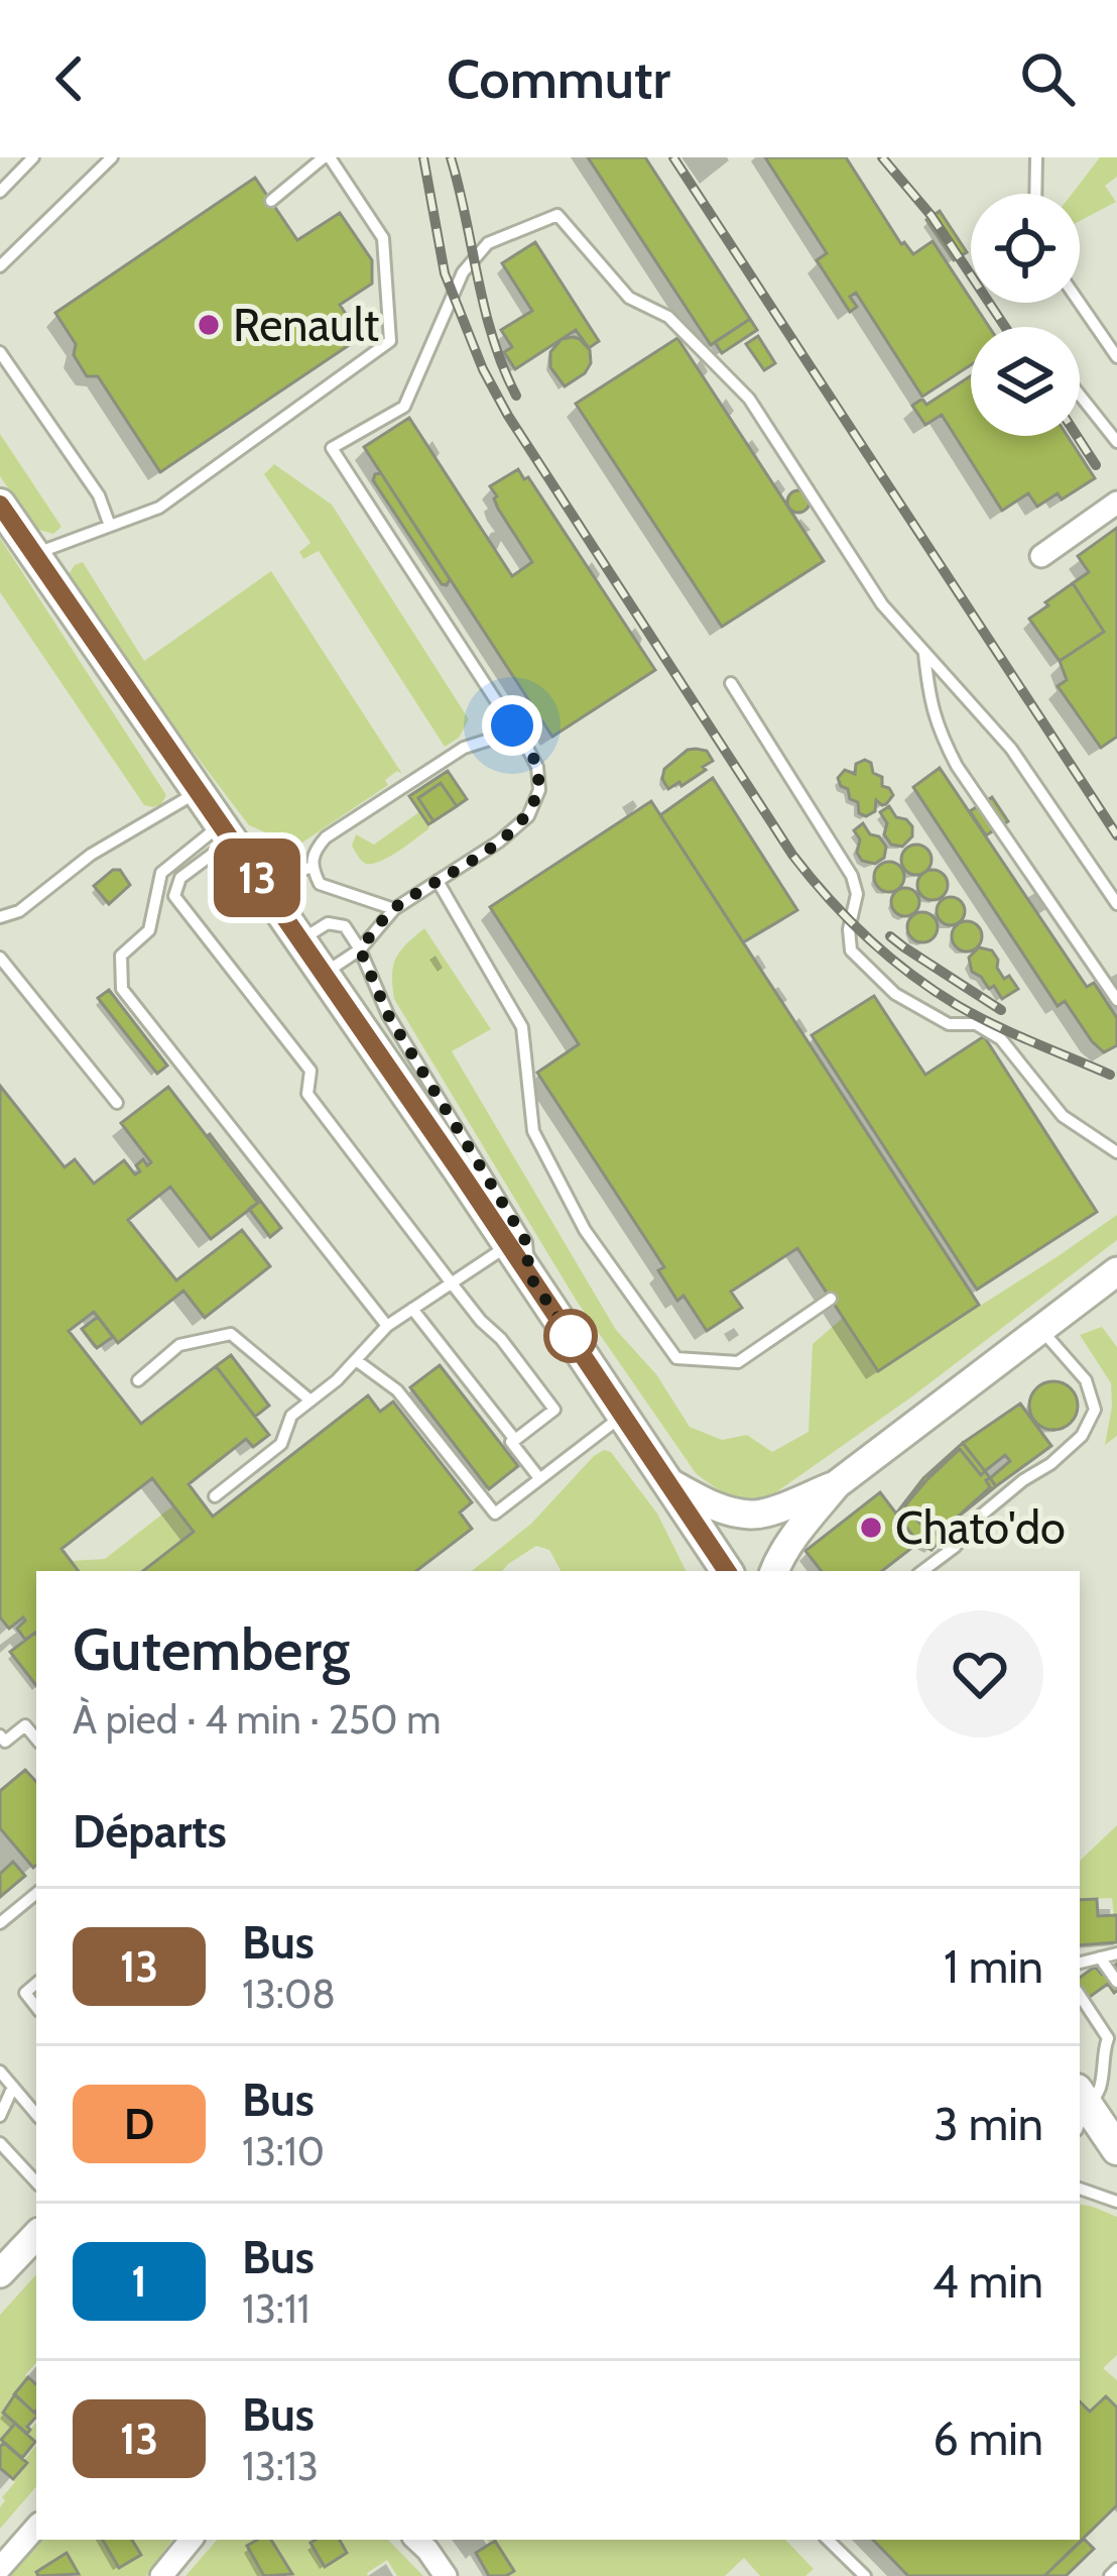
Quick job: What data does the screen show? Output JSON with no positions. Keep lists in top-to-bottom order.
{
  "places": ["Renault", "Chato'do"],
  "lines": ["bus line 13"],
  "page": {
    "header": "Commutr",
    "on_map": "13",
    "heading": [
      ["Gutemberg", "À pied · 4 min · 250 m"],
      "Départs"
    ],
    "list": [
      {
        "mark": "13",
        "name": "Bus",
        "note": "13:08",
        "value": "1 min"
      },
      {
        "mark": "D",
        "name": "Bus",
        "note": "13:10",
        "value": "3 min"
      },
      {
        "mark": "1",
        "name": "Bus",
        "note": "13:11",
        "value": "4 min"
      },
      {
        "mark": "13",
        "name": "Bus",
        "note": "13:13",
        "value": "6 min"
      }
    ]
  }
}
